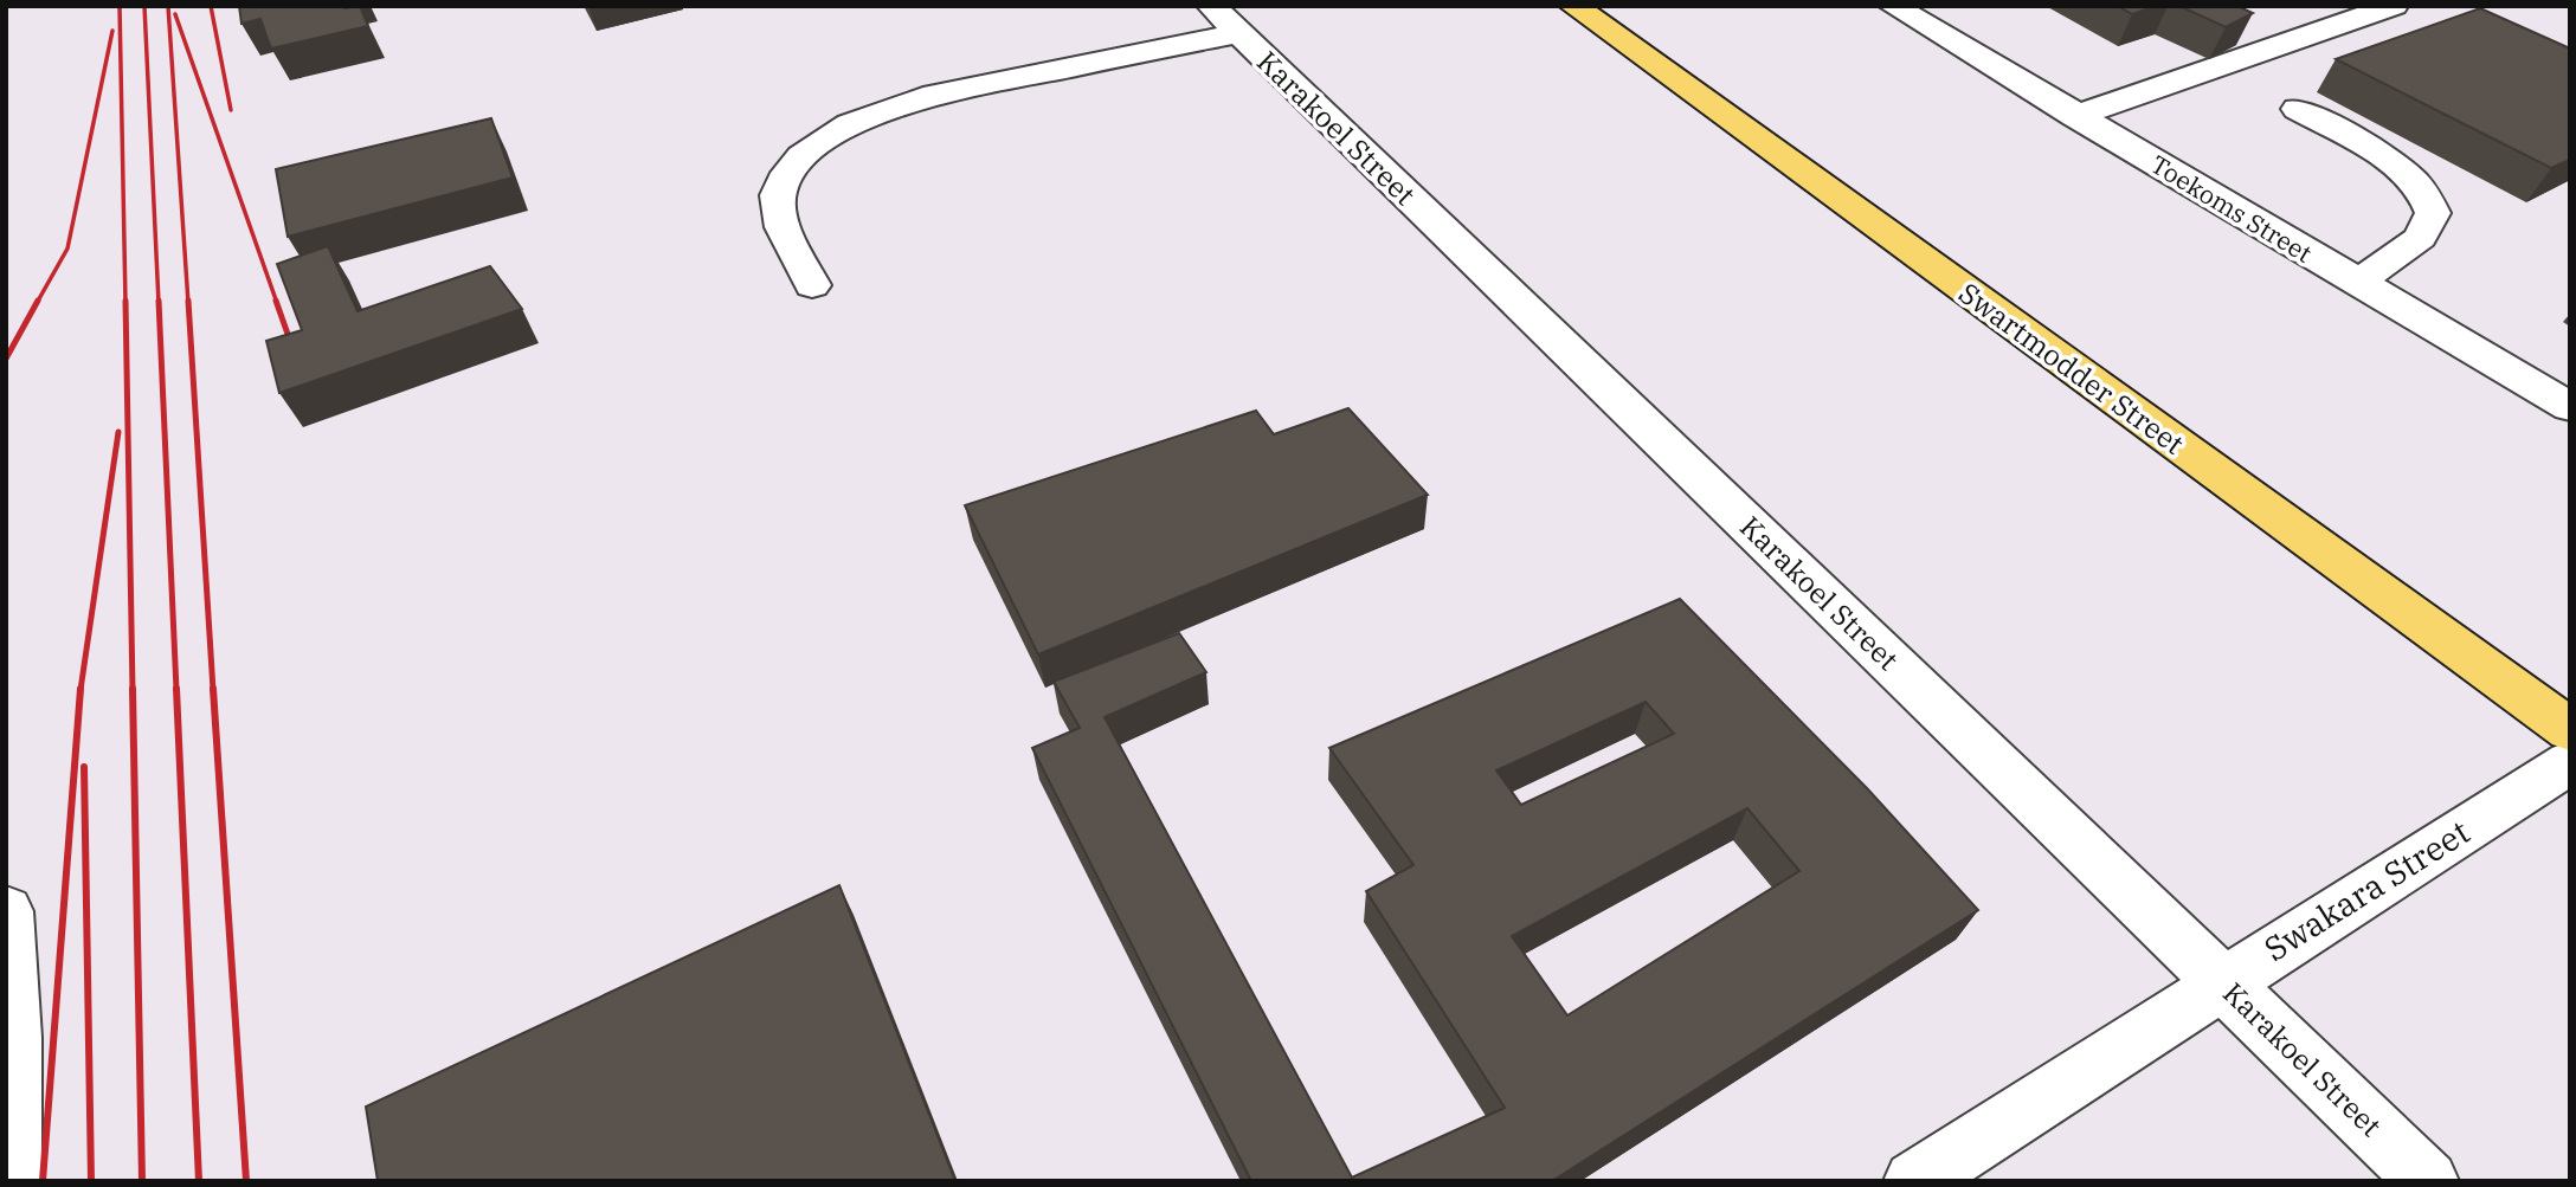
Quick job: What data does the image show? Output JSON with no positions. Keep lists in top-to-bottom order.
{
  "streets": {
    "main road": ["Swartmodder Street"],
    "street": ["Karakoel Street", "Toekoms Street", "Swakara Street"]
  },
  "crossings": [
    ["Karakoel Street", "Swakara Street"]
  ]
}
